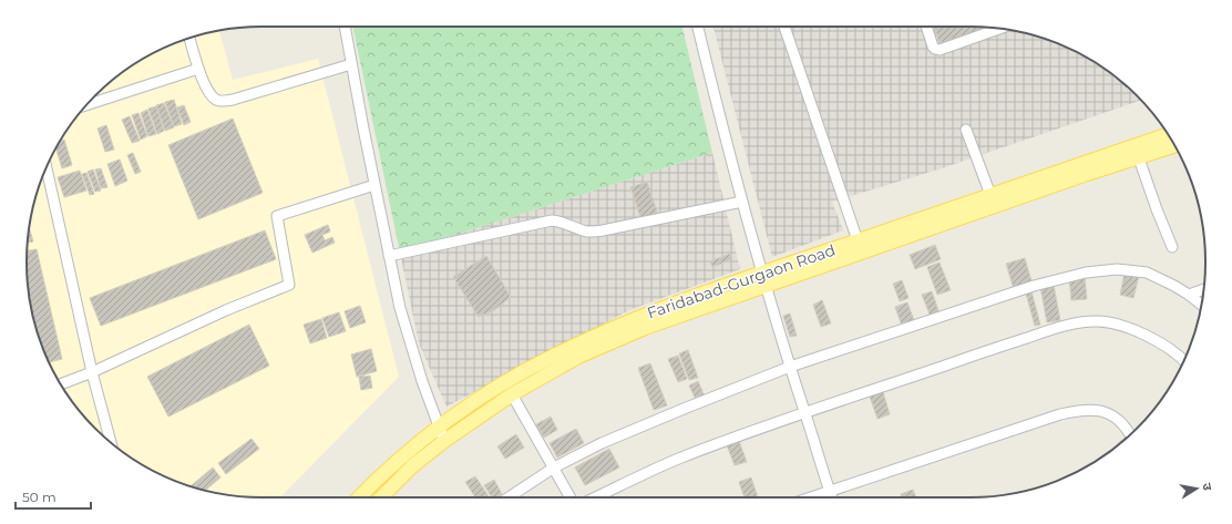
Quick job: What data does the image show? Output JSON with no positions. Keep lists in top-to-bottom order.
{
  "streets": {
    "main road": ["Faridabad-Gurgaon Road"]
  },
  "scale_bar": "50 m",
  "north": "right"
}
